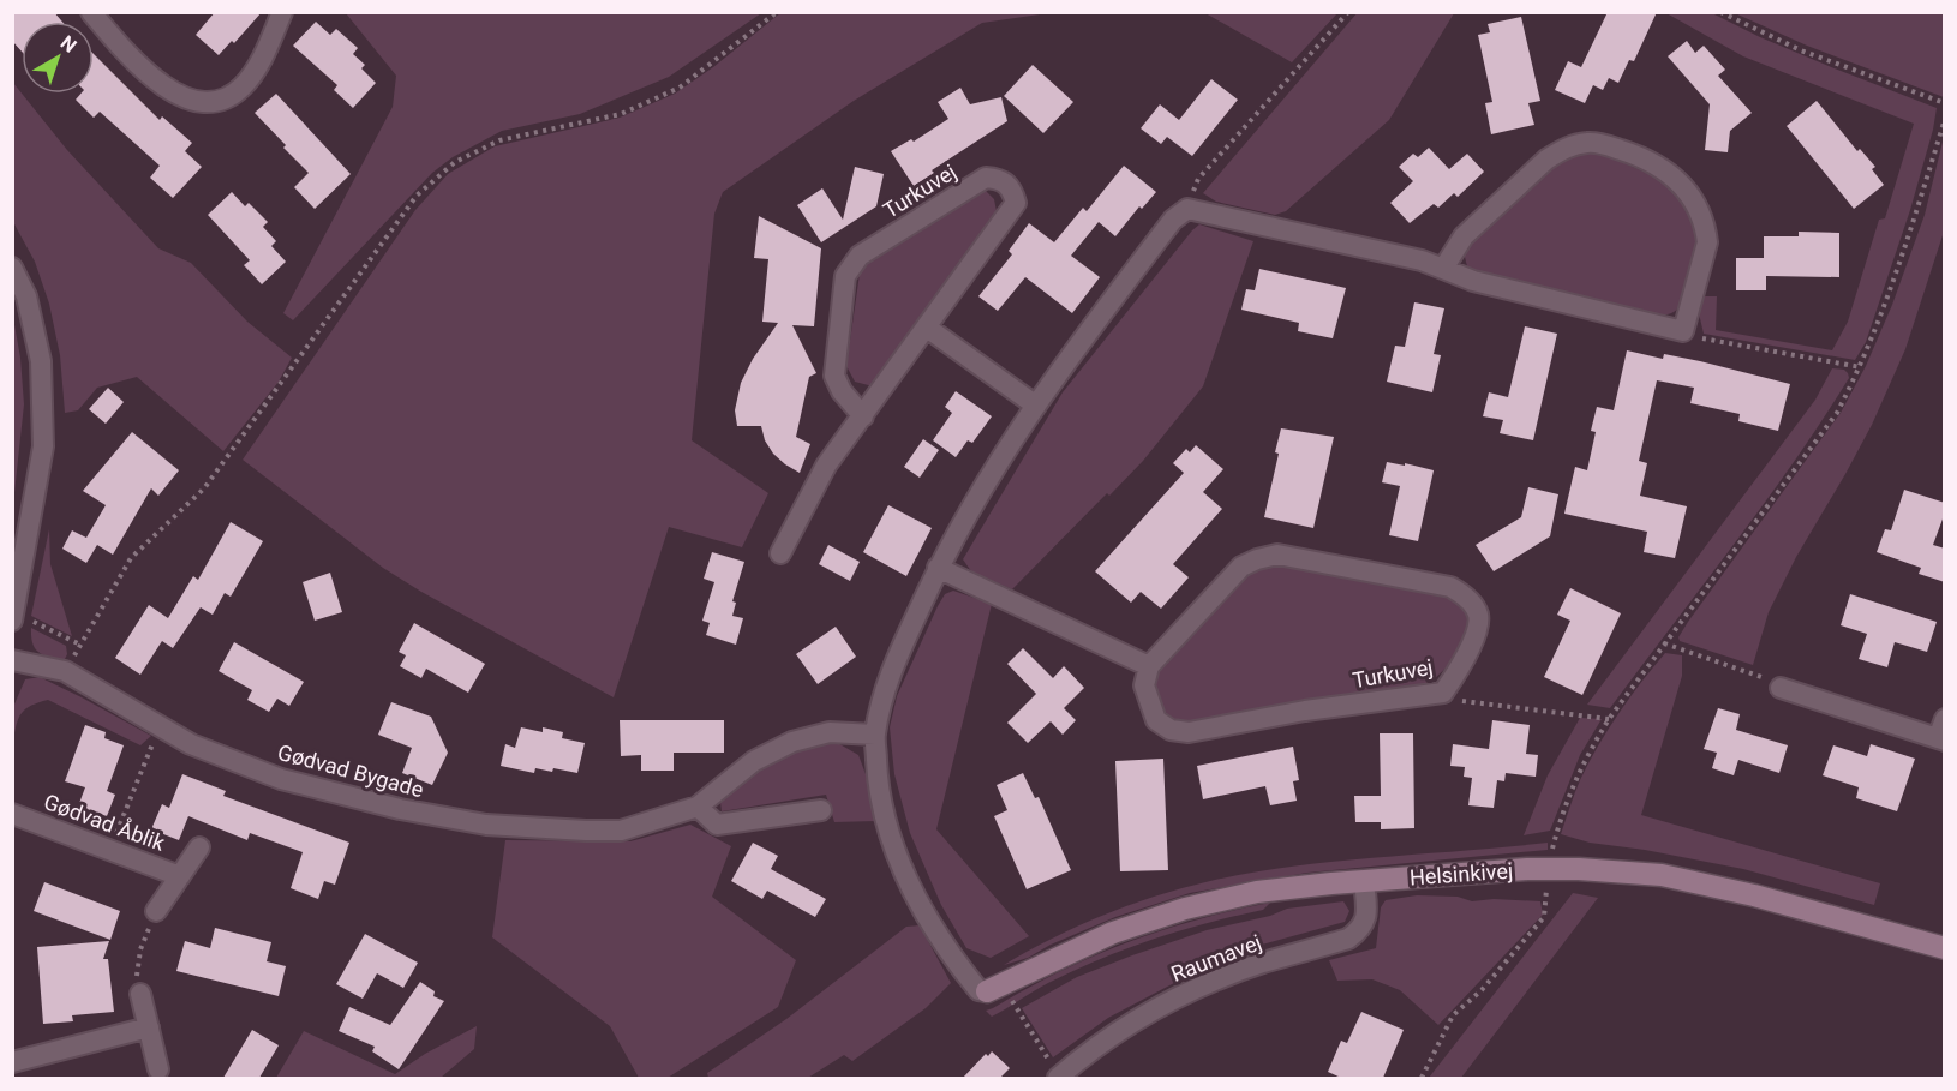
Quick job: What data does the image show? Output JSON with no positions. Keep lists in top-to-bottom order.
{
  "streets": {
    "street": [
      "Turkuvej",
      "Gødvad Bygade",
      "Gødvad Åblik",
      "Helsinkivej",
      "Raumavej"
    ]
  },
  "crossings": [
    ["Helsinkivej", "Raumavej"]
  ],
  "north": "top right"
}
